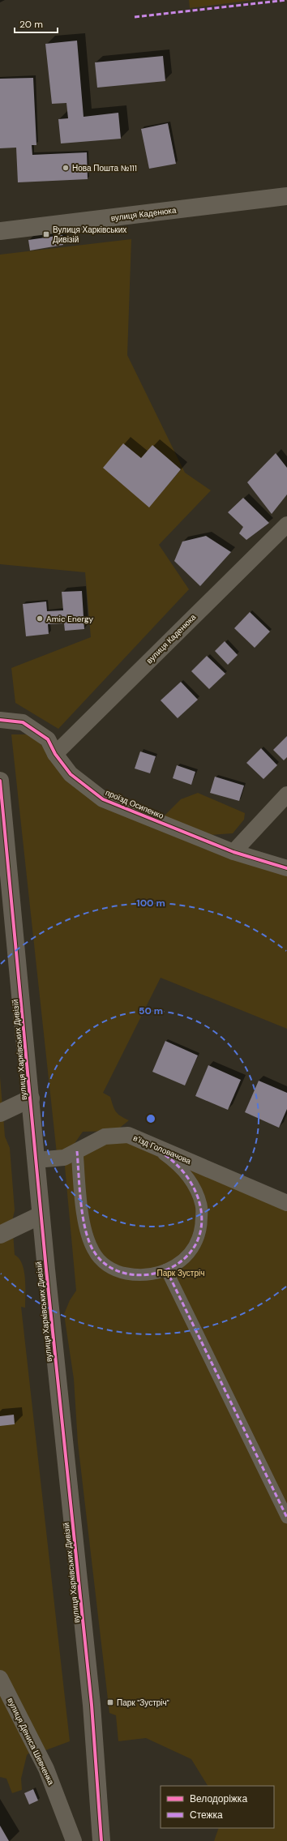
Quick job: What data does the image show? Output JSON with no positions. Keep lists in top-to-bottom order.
{
  "streets": {
    "street": [
      "вулиця Каденюка",
      "проїзд Осипенко",
      "вулиця Харківських Дивізій",
      "в'їзд Головачова",
      "вулиця Дениса Шевченка"
    ]
  },
  "crossings": [
    ["вулиця Каденюка", "проїзд Осипенко"],
    ["вулиця Харківських Дивізій", "в'їзд Головачова"]
  ],
  "parks": ["Парк Зустріч"],
  "places": {
    "other": ["Нова Пошта №111", "Amic Energy"],
    "transit": ["Вулиця Харківських Дивізій", "Парк \"Зустріч\""]
  },
  "legend": ["Велодоріжка", "Стежка"],
  "scale_bar": "20 m",
  "rings": ["100 m", "50 m"]
}
